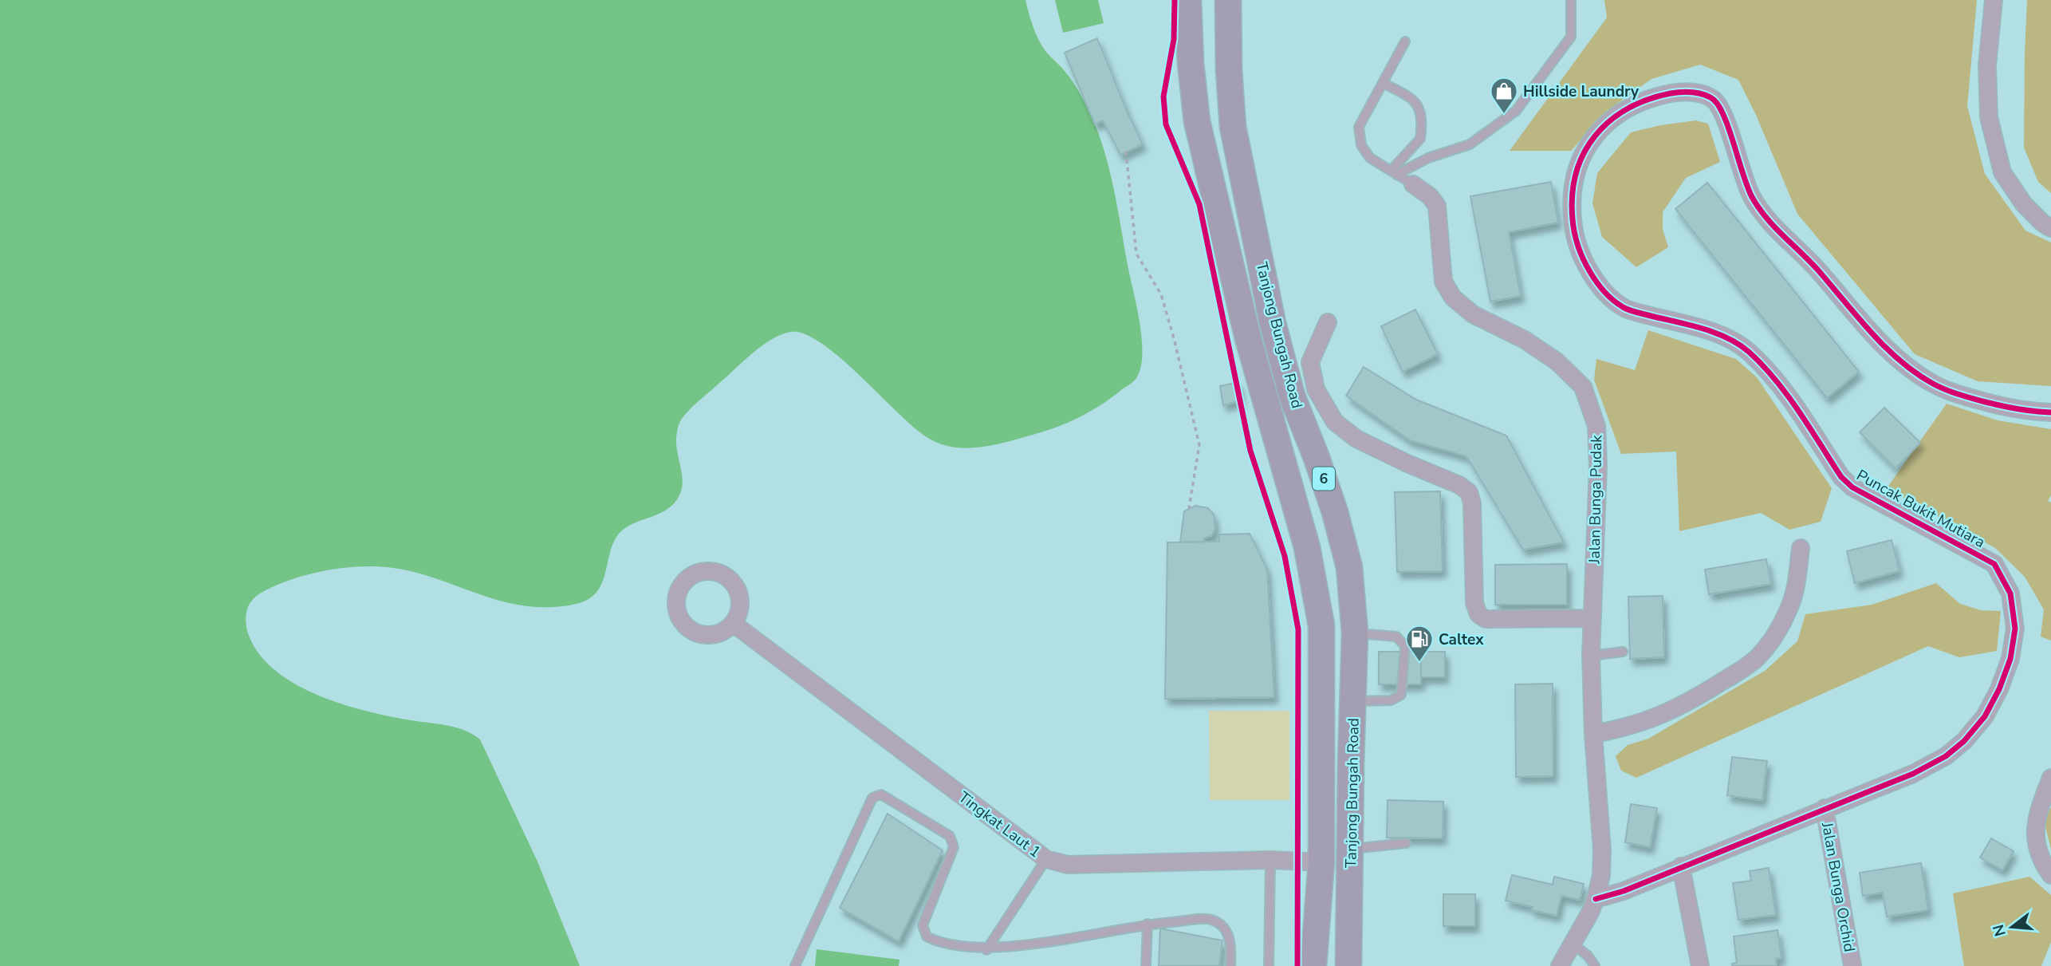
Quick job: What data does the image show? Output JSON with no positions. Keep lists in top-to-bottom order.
{
  "streets": {
    "main road": ["Tanjong Bungah Road", "6"],
    "street": [
      "Jalan Bunga Pudak",
      "Puncak Bukit Mutiara",
      "Tingkat Laut 1",
      "Jalan Bunga Orchid"
    ]
  },
  "crossings": [
    ["Tanjong Bungah Road", "Tingkat Laut 1"],
    ["Jalan Bunga Pudak", "Puncak Bukit Mutiara"],
    ["Puncak Bukit Mutiara", "Jalan Bunga Orchid"]
  ],
  "places": {
    "shop": ["Hillside Laundry"],
    "fuel station": ["Caltex"]
  },
  "north": "left"
}
